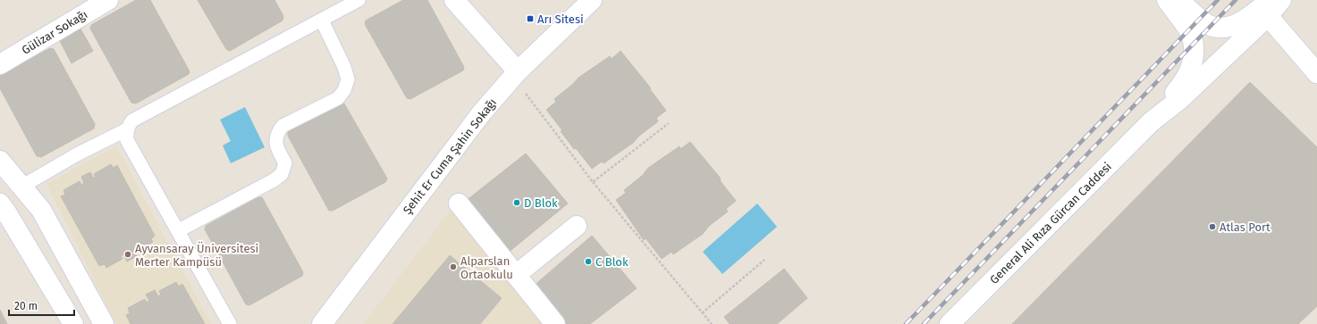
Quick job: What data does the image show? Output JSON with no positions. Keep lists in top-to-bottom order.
{
  "streets": {
    "main road": ["Gülizar Sokağı", "Şehit Er Cuma Şahin Sokağı", "General Ali Rıza Gürcan Caddesi"]
  },
  "places": {
    "transit": ["Arı Sitesi"],
    "other": [
      "D Blok",
      "Atlas Port",
      "Ayvansaray Üniversitesi Merter Kampüsü",
      "C Blok",
      "Alparslan Ortaokulu"
    ]
  },
  "scale_bar": "20 m"
}
